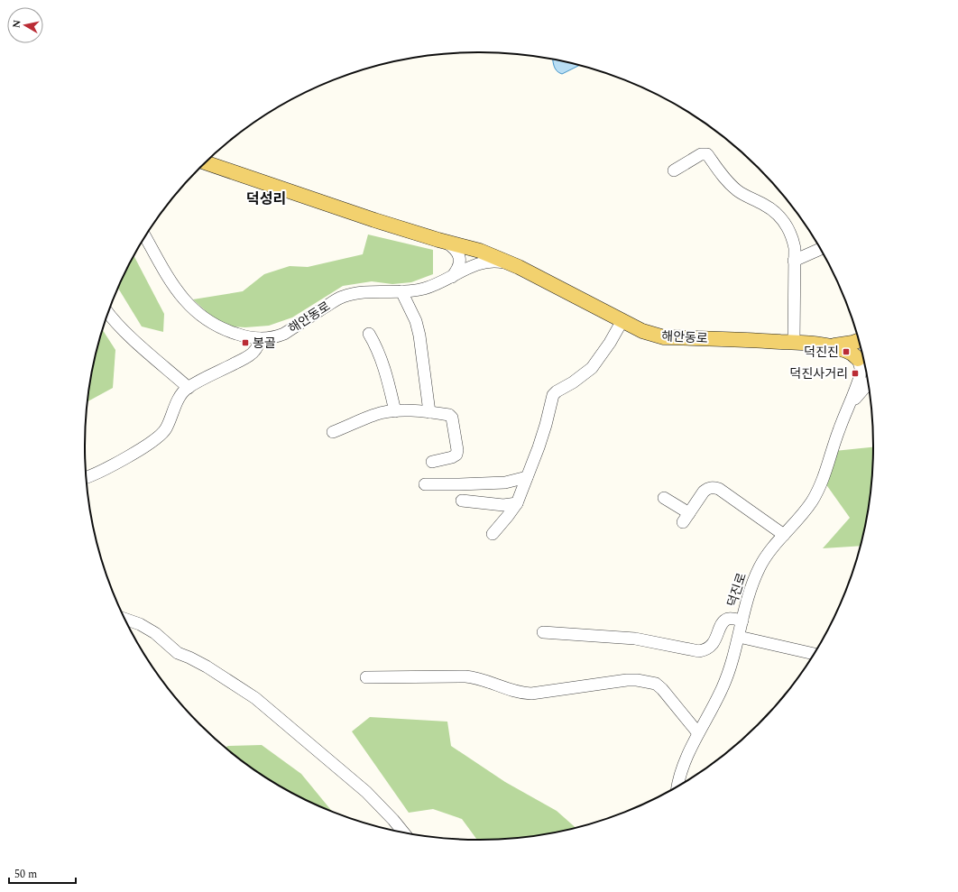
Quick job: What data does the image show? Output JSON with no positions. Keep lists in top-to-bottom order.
{
  "streets": {
    "main road": ["해안동로"],
    "street": ["덕진로"]
  },
  "districts": ["덕성리"],
  "places": {
    "transit": ["봉골", "덕진진", "덕진사거리"]
  },
  "scale_bar": "50 m",
  "north": "left"
}
